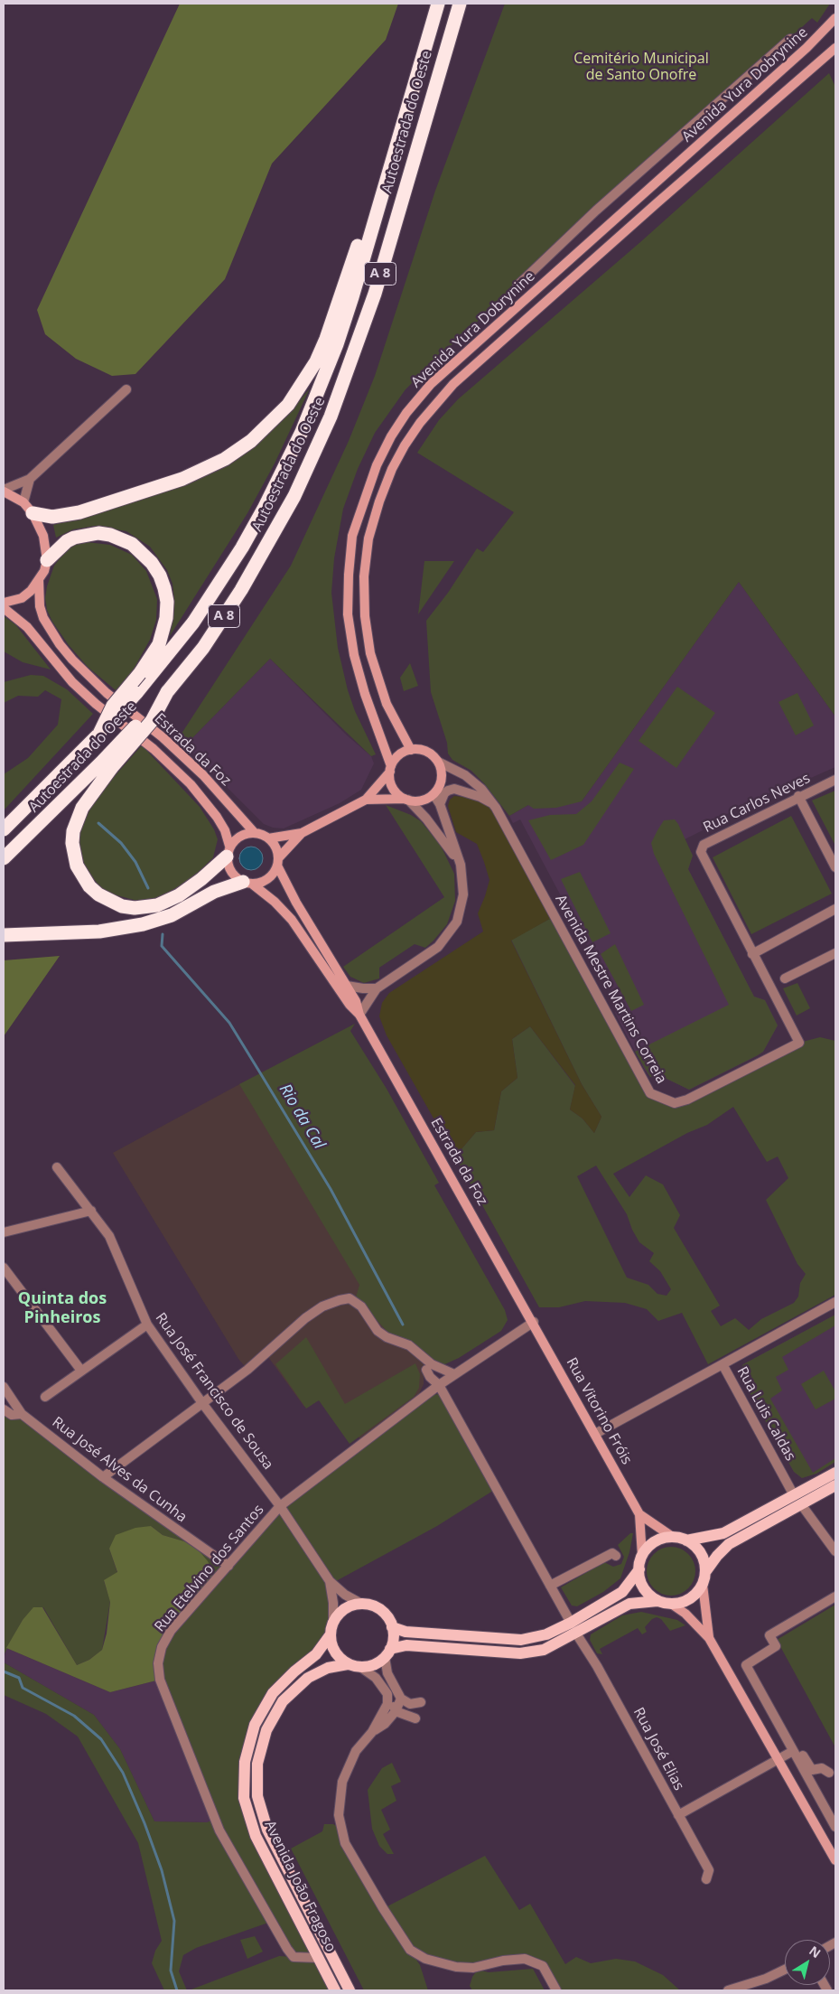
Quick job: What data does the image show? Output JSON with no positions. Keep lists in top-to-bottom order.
{
  "streets": {
    "highway": ["Autoestrada do Oeste", "A 8"],
    "main road": [
      "Avenida Yura Dobrynine",
      "Estrada da Foz",
      "Rua Vitorino Fróis",
      "Avenida João Fragoso"
    ],
    "street": [
      "Rua Carlos Neves",
      "Avenida Mestre Martins Correia",
      "Rua José Francisco de Sousa",
      "Rua Luis Caldas",
      "Rua José Alves da Cunha",
      "Rua Etelvino dos Santos",
      "Rua José Elias"
    ]
  },
  "crossings": [
    ["Avenida Yura Dobrynine", "Avenida Mestre Martins Correia"],
    ["Estrada da Foz", "Rua Vitorino Fróis"],
    ["Rua Carlos Neves", "Avenida Mestre Martins Correia"],
    ["Rua José Francisco de Sousa", "Rua Etelvino dos Santos"],
    ["Rua José Francisco de Sousa", "Avenida João Fragoso"],
    ["Rua José Alves da Cunha", "Rua Etelvino dos Santos"],
    ["Rua Etelvino dos Santos", "Avenida João Fragoso"]
  ],
  "districts": ["Quinta dos Pinheiros"],
  "water": ["Rio da Cal"],
  "parks": ["Cemitério Municipal de Santo Onofre"],
  "north": "top right"
}
